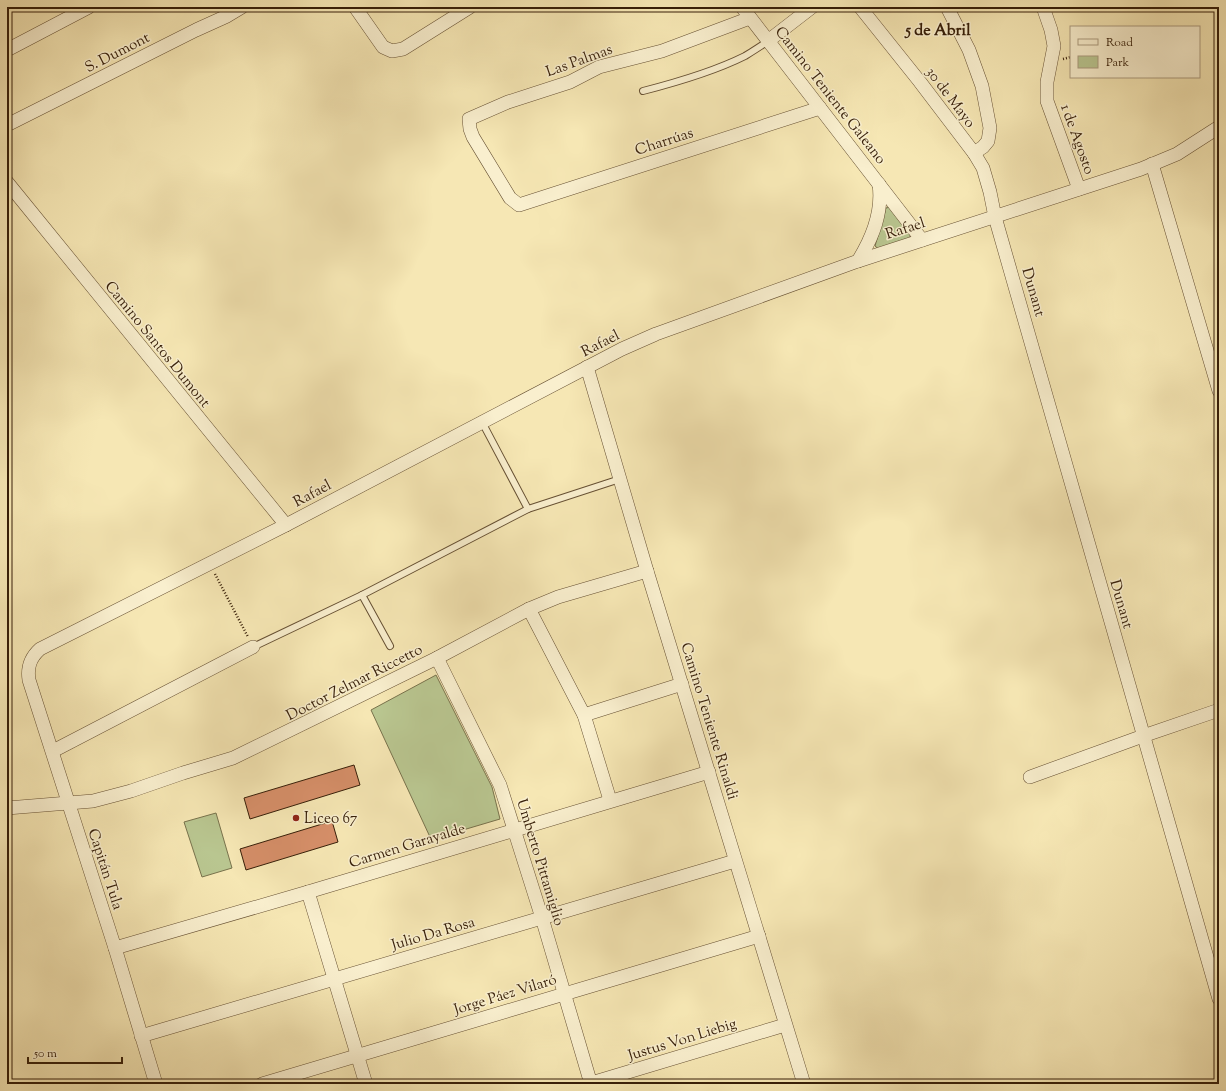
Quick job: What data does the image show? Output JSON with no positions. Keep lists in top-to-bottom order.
{
  "streets": {
    "street": [
      "S. Dumont",
      "Las Palmas",
      "Camino Teniente Galeano",
      "30 de Mayo",
      "1 de Agosto",
      "Charrúas",
      "Rafael",
      "Dunant",
      "Camino Santos Dumont",
      "Doctor Zelmar Riccetto",
      "Camino Teniente Rinaldi",
      "Carmen Garayalde",
      "Umberto Pittamiglio",
      "Capitán Tula",
      "Julio Da Rosa",
      "Jorge Páez Vilaró",
      "Justus Von Liebig"
    ]
  },
  "crossings": [
    ["Las Palmas", "Camino Teniente Galeano"],
    ["Las Palmas", "Charrúas"],
    ["Camino Teniente Galeano", "Charrúas"],
    ["Camino Teniente Galeano", "Rafael"],
    ["30 de Mayo", "Rafael"],
    ["30 de Mayo", "Dunant"],
    ["1 de Agosto", "Rafael"],
    ["Rafael", "Dunant"],
    ["Rafael", "Camino Santos Dumont"],
    ["Rafael", "Camino Teniente Rinaldi"],
    ["Rafael", "Capitán Tula"],
    ["Doctor Zelmar Riccetto", "Camino Teniente Rinaldi"],
    ["Doctor Zelmar Riccetto", "Umberto Pittamiglio"],
    ["Doctor Zelmar Riccetto", "Capitán Tula"],
    ["Camino Teniente Rinaldi", "Carmen Garayalde"],
    ["Camino Teniente Rinaldi", "Julio Da Rosa"],
    ["Camino Teniente Rinaldi", "Jorge Páez Vilaró"],
    ["Camino Teniente Rinaldi", "Justus Von Liebig"],
    ["Carmen Garayalde", "Umberto Pittamiglio"],
    ["Carmen Garayalde", "Capitán Tula"],
    ["Umberto Pittamiglio", "Julio Da Rosa"],
    ["Umberto Pittamiglio", "Jorge Páez Vilaró"],
    ["Umberto Pittamiglio", "Justus Von Liebig"],
    ["Capitán Tula", "Julio Da Rosa"]
  ],
  "districts": ["5 de Abril"],
  "places": ["Liceo 67"],
  "legend": ["Road", "Park"],
  "scale_bar": "50 m"
}
